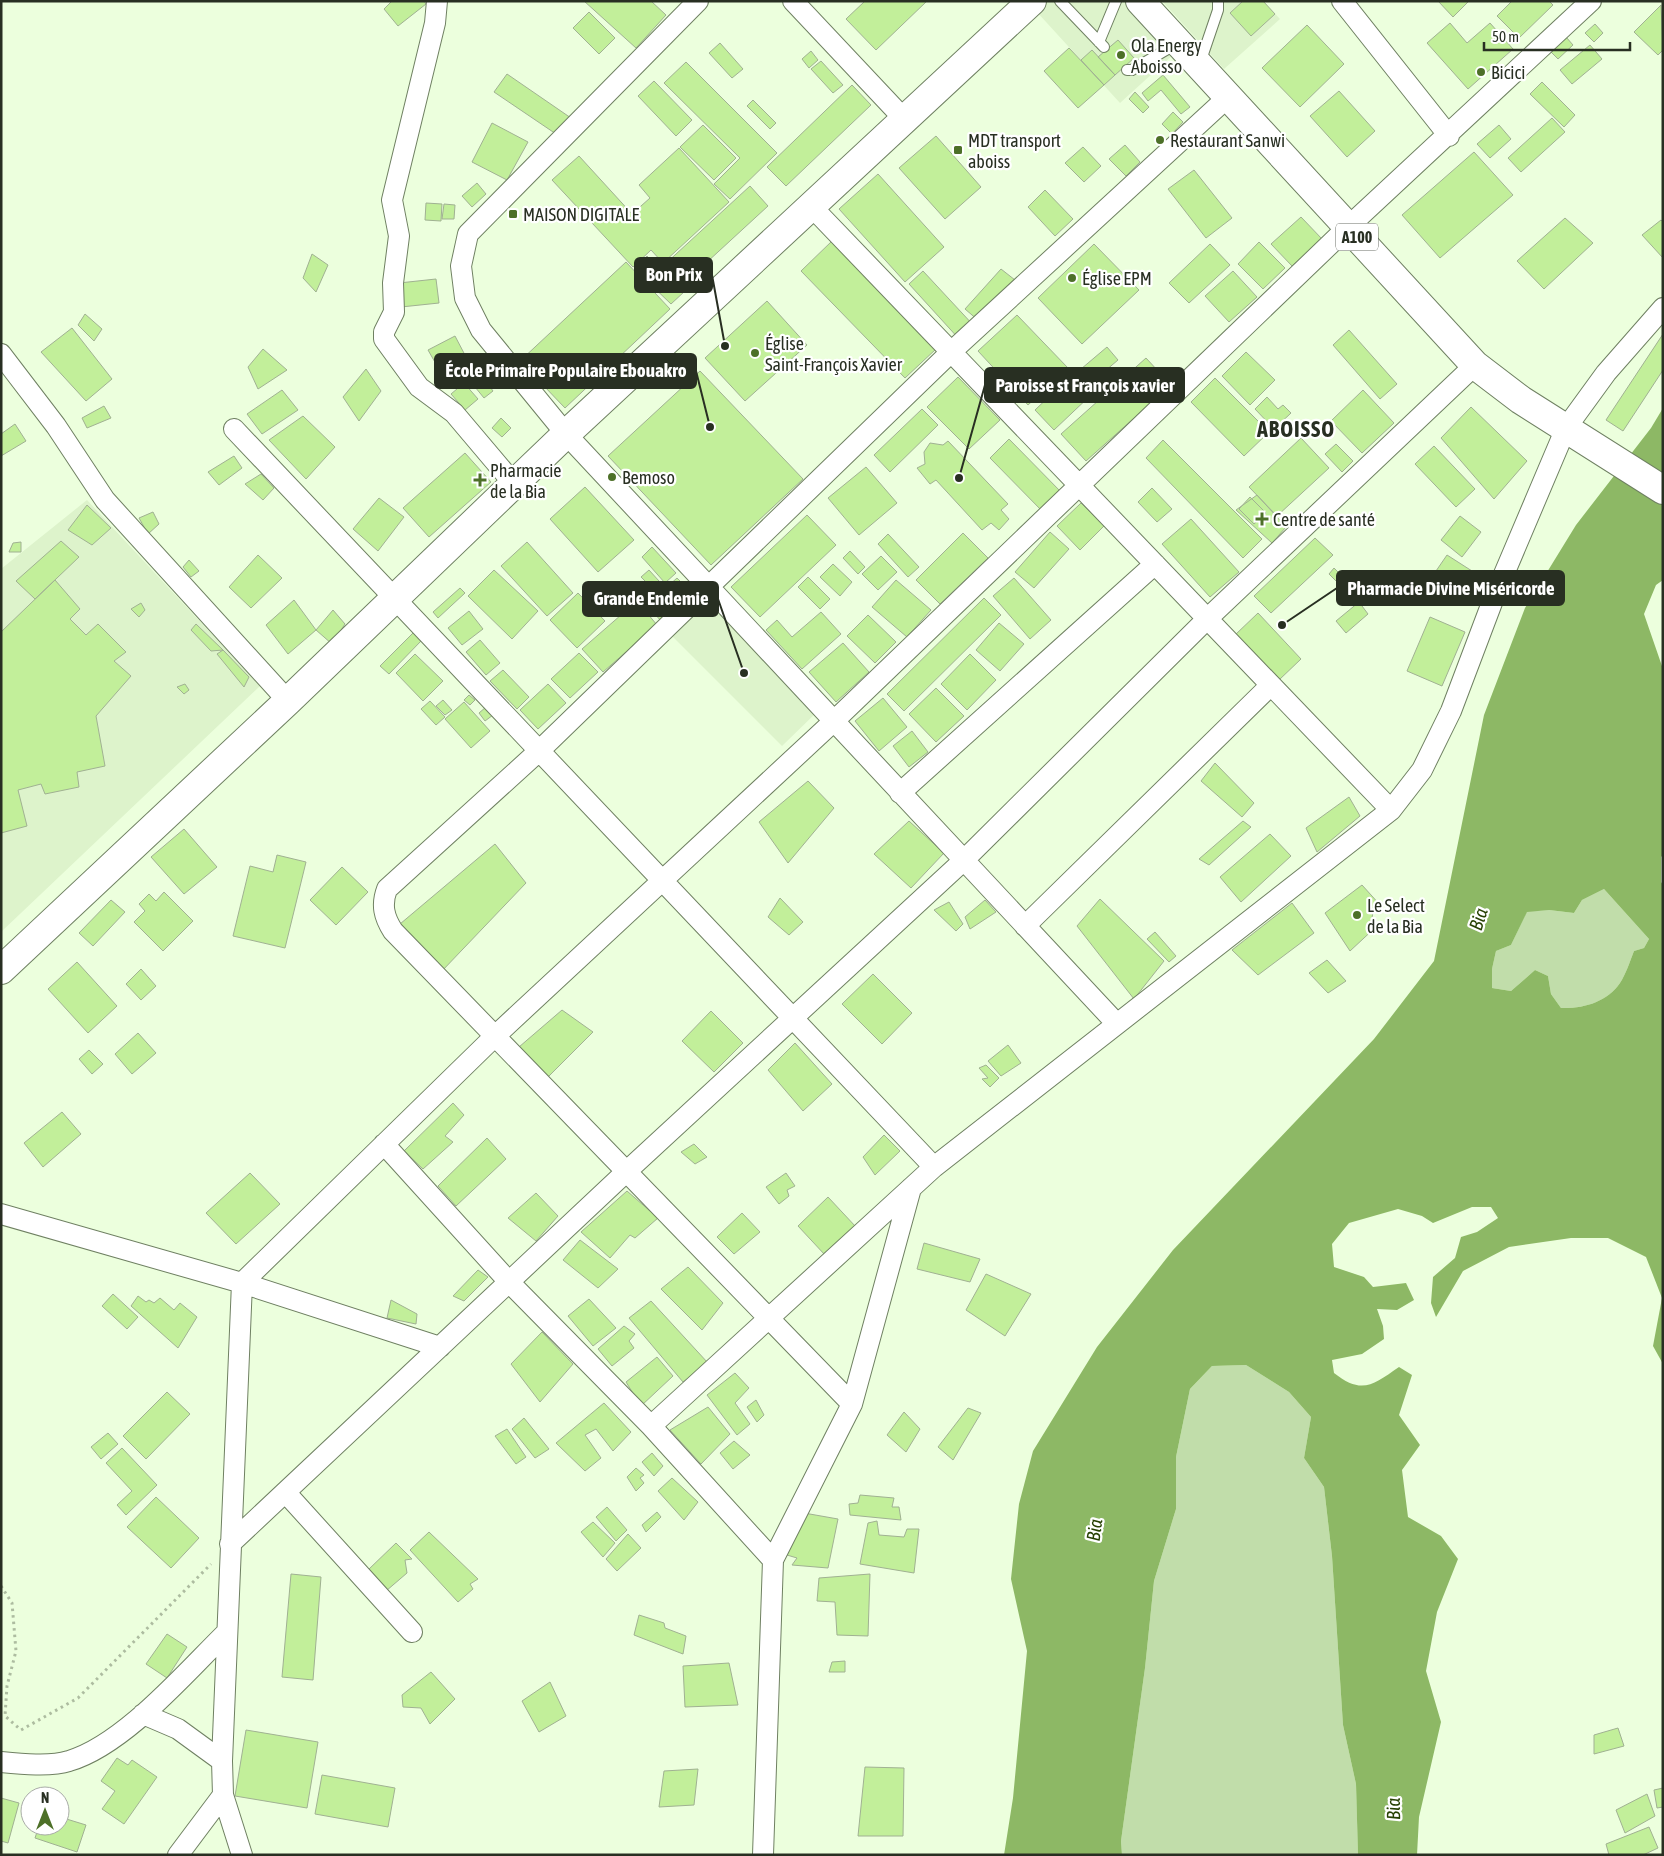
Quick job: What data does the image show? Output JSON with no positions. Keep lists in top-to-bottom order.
{
  "streets": {
    "main road": ["A100"]
  },
  "districts": ["ABOISSO"],
  "water": ["Bia"],
  "places": {
    "other": [
      "Ola Energy Aboisso",
      "Bicici",
      "Restaurant Sanwi",
      "Église EPM",
      "Bon Prix",
      "Église Saint-François Xavier",
      "École Primaire Populaire Ebouakro",
      "Bemoso",
      "Paroisse st François xavier",
      "Pharmacie Divine Miséricorde",
      "Grande Endemie",
      "Le Select de la Bia"
    ],
    "transit": ["MDT transport aboiss", "MAISON DIGITALE"],
    "health": ["Pharmacie de la Bia", "Centre de santé"]
  },
  "scale_bar": "50 m",
  "north": "top"
}
